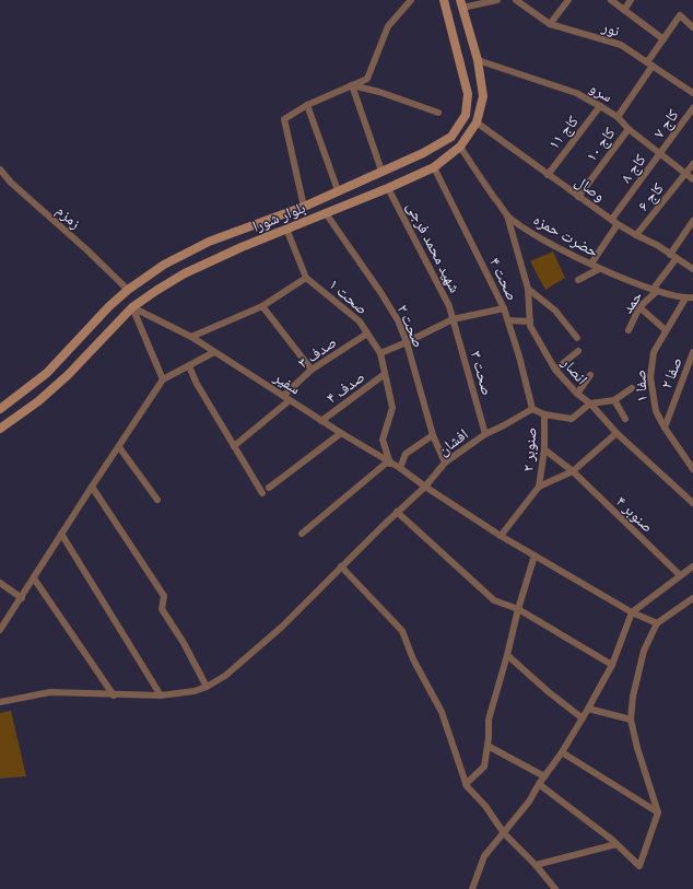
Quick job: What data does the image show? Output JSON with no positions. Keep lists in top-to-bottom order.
{
  "streets": {
    "main road": ["بلوار شورا"],
    "street": [
      "نور",
      "سرو",
      "کاج ۷",
      "کاج ۱۱",
      "کاج ۱۰",
      "کاج ۸",
      "وصال",
      "کاج ۶",
      "زمزم",
      "حضرت حمزه",
      "شهید محمد فرجی",
      "صحت ۴",
      "صحت ۱",
      "حمد",
      "صحت ۲",
      "صدف ۳",
      "انصار",
      "صحت ۳",
      "صفا ۲",
      "سفیر",
      "صفا ۱",
      "صدف ۴",
      "افشان",
      "صنوبر ۲",
      "صنوبر ۴"
    ]
  },
  "crossings": [
    ["سرو", "کاج ۷"],
    ["سرو", "کاج ۱۱"],
    ["سرو", "کاج ۱۰"],
    ["سرو", "کاج ۸"],
    ["سرو", "کاج ۶"],
    ["سرو", "بلوار شورا"],
    ["کاج ۷", "کاج ۸"],
    ["کاج ۱۱", "وصال"],
    ["کاج ۱۰", "وصال"],
    ["کاج ۸", "وصال"],
    ["کاج ۸", "حضرت حمزه"],
    ["وصال", "کاج ۶"],
    ["وصال", "بلوار شورا"],
    ["وصال", "حمد"],
    ["زمزم", "بلوار شورا"],
    ["بلوار شورا", "حضرت حمزه"],
    ["بلوار شورا", "شهید محمد فرجی"],
    ["بلوار شورا", "صحت ۴"],
    ["بلوار شورا", "صحت ۱"],
    ["بلوار شورا", "صحت ۲"],
    ["بلوار شورا", "سفیر"],
    ["حضرت حمزه", "حمد"],
    ["حضرت حمزه", "انصار"],
    ["حضرت حمزه", "صفا ۱"],
    ["شهید محمد فرجی", "صحت ۳"],
    ["صحت ۴", "افشان"],
    ["صحت ۱", "صدف ۳"],
    ["صحت ۱", "سفیر"],
    ["صحت ۱", "صدف ۴"],
    ["صحت ۲", "افشان"],
    ["صدف ۳", "سفیر"],
    ["صحت ۳", "افشان"],
    ["صفا ۲", "صفا ۱"],
    ["سفیر", "صدف ۴"],
    ["سفیر", "افشان"],
    ["صنوبر ۲", "صنوبر ۴"]
  ]
}
